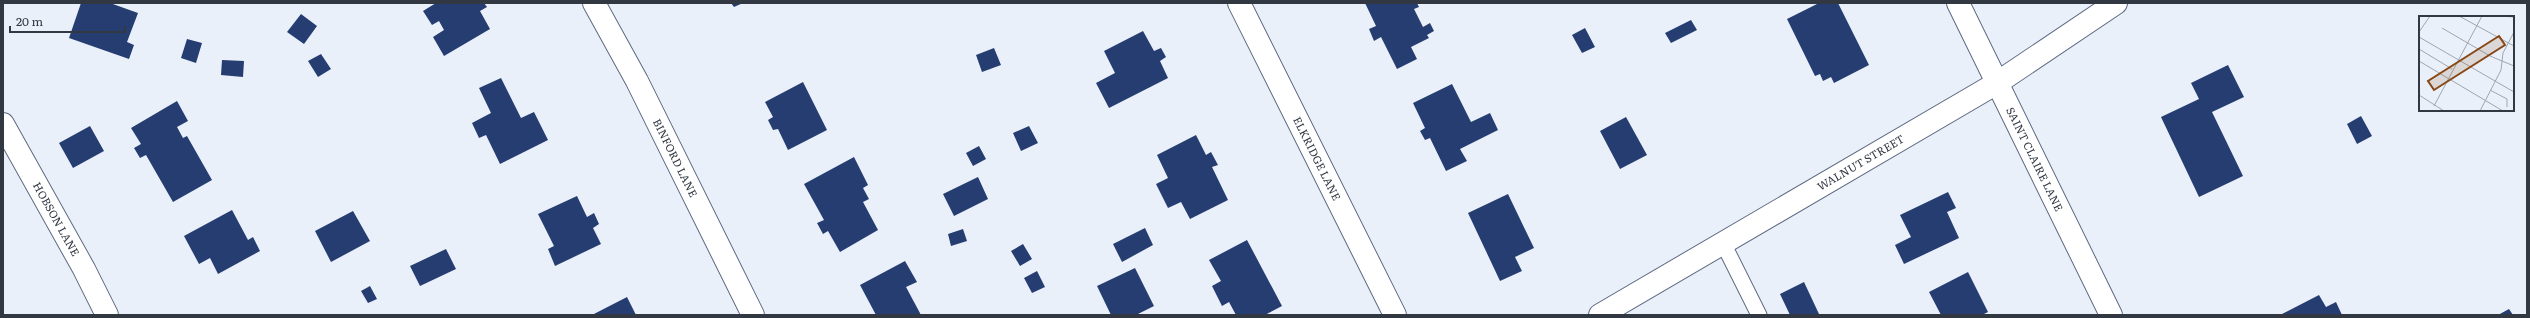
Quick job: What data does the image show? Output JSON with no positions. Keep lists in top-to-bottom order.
{
  "streets": {
    "street": [
      "BINFORD LANE",
      "ELKRIDGE LANE",
      "SAINT CLAIRE LANE",
      "WALNUT STREET",
      "HOBSON LANE"
    ]
  },
  "crossings": [
    ["SAINT CLAIRE LANE", "WALNUT STREET"]
  ],
  "scale_bar": "20 m"
}
